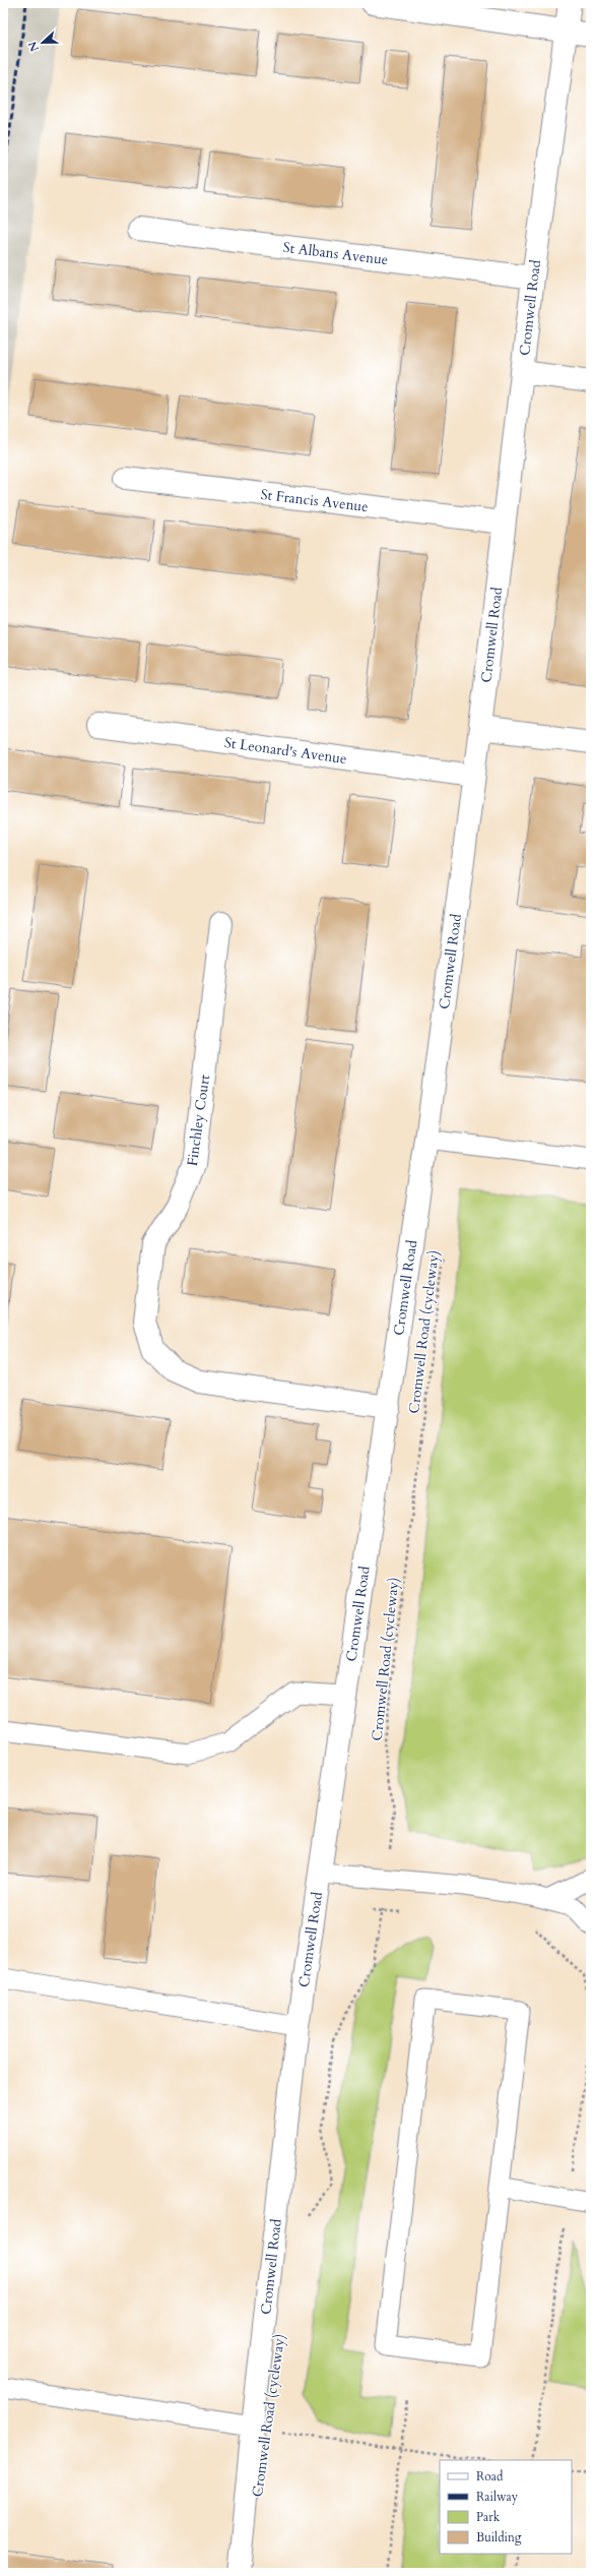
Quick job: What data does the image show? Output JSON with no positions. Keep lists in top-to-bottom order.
{
  "streets": {
    "street": [
      "St Albans Avenue",
      "Cromwell Road",
      "St Francis Avenue",
      "St Leonard's Avenue",
      "Finchley Court"
    ],
    "path": ["Cromwell Road (cycleway)"]
  },
  "crossings": [
    ["St Albans Avenue", "Cromwell Road"],
    ["Cromwell Road", "St Francis Avenue"],
    ["Cromwell Road", "St Leonard's Avenue"],
    ["Cromwell Road", "Finchley Court"]
  ],
  "legend": [
    "Road",
    "Railway",
    "Park",
    "Building"
  ],
  "north": "left"
}
